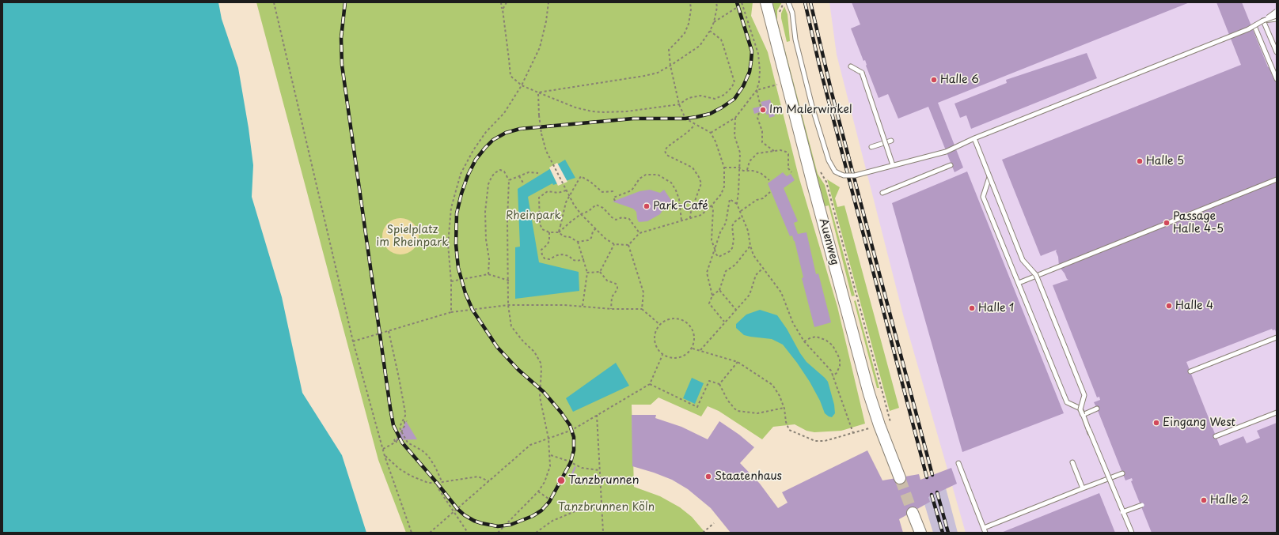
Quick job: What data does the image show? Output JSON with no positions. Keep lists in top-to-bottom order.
{
  "streets": {
    "street": ["Auenweg"]
  },
  "parks": ["Rheinpark", "Spielplatz im Rheinpark", "Tanzbrunnen Köln"],
  "places": [
    "Halle 6",
    "Im Malerwinkel",
    "Halle 5",
    "Park-Café",
    "Passage Halle 4-5",
    "Halle 4",
    "Halle 1",
    "Eingang West",
    "Staatenhaus",
    "Tanzbrunnen",
    "Halle 2"
  ]
}
